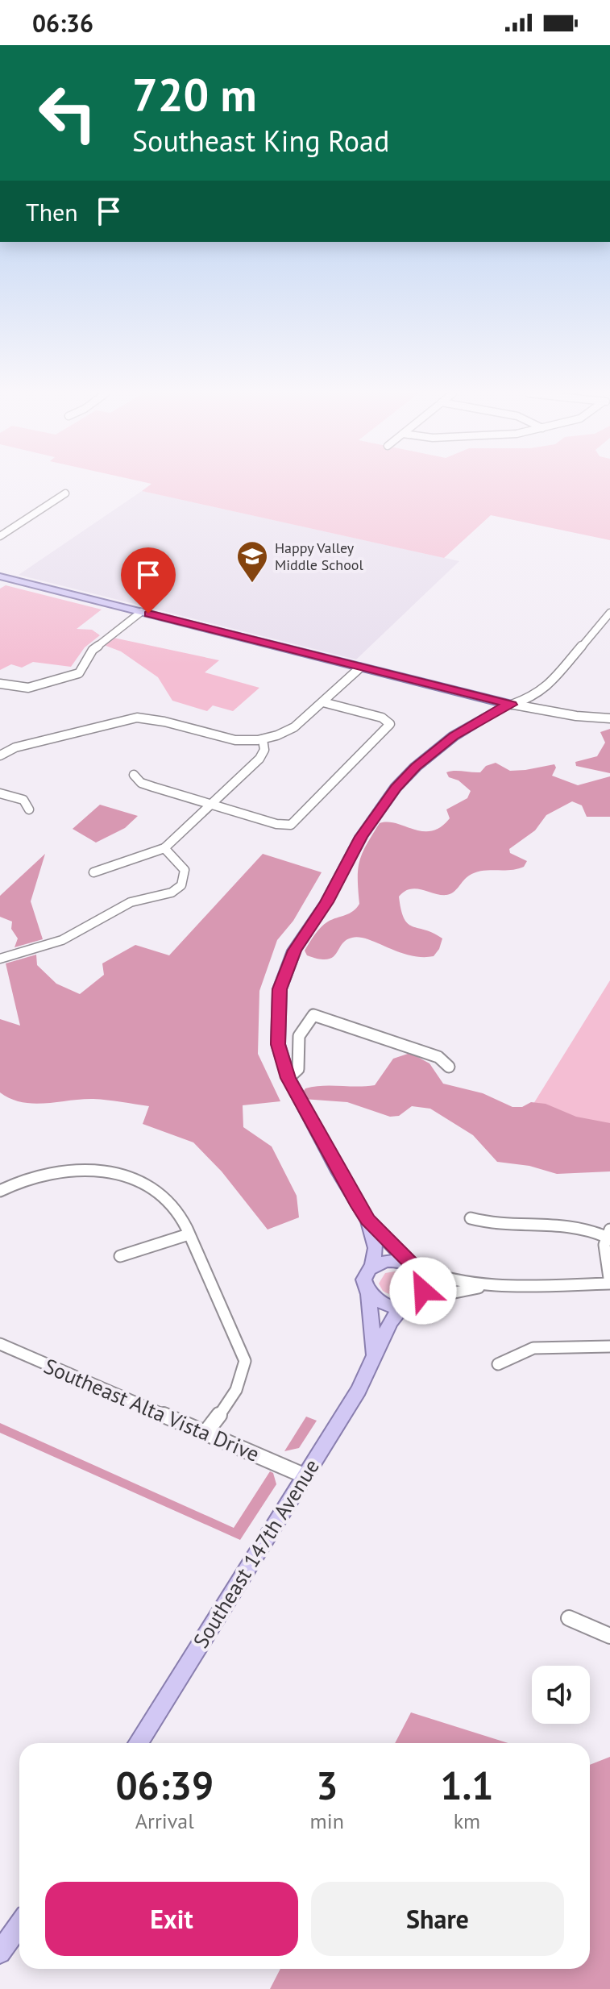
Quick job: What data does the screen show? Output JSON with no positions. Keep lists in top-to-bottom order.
{
  "streets": {
    "main road": ["Southeast 147th Avenue"],
    "street": ["Southeast Alta Vista Drive"]
  },
  "crossings": [
    ["Southeast Alta Vista Drive", "Southeast 147th Avenue"]
  ],
  "places": {
    "school or university": ["Happy Valley Middle School"]
  },
  "page": {
    "status": "06:36",
    "turn": ["720 m", "Southeast King Road"],
    "then": "Then",
    "eta": [
      "06:39",
      "Arrival",
      "3",
      "min",
      "1.1",
      "km"
    ],
    "buttons": ["Exit", "Share"]
  }
}
